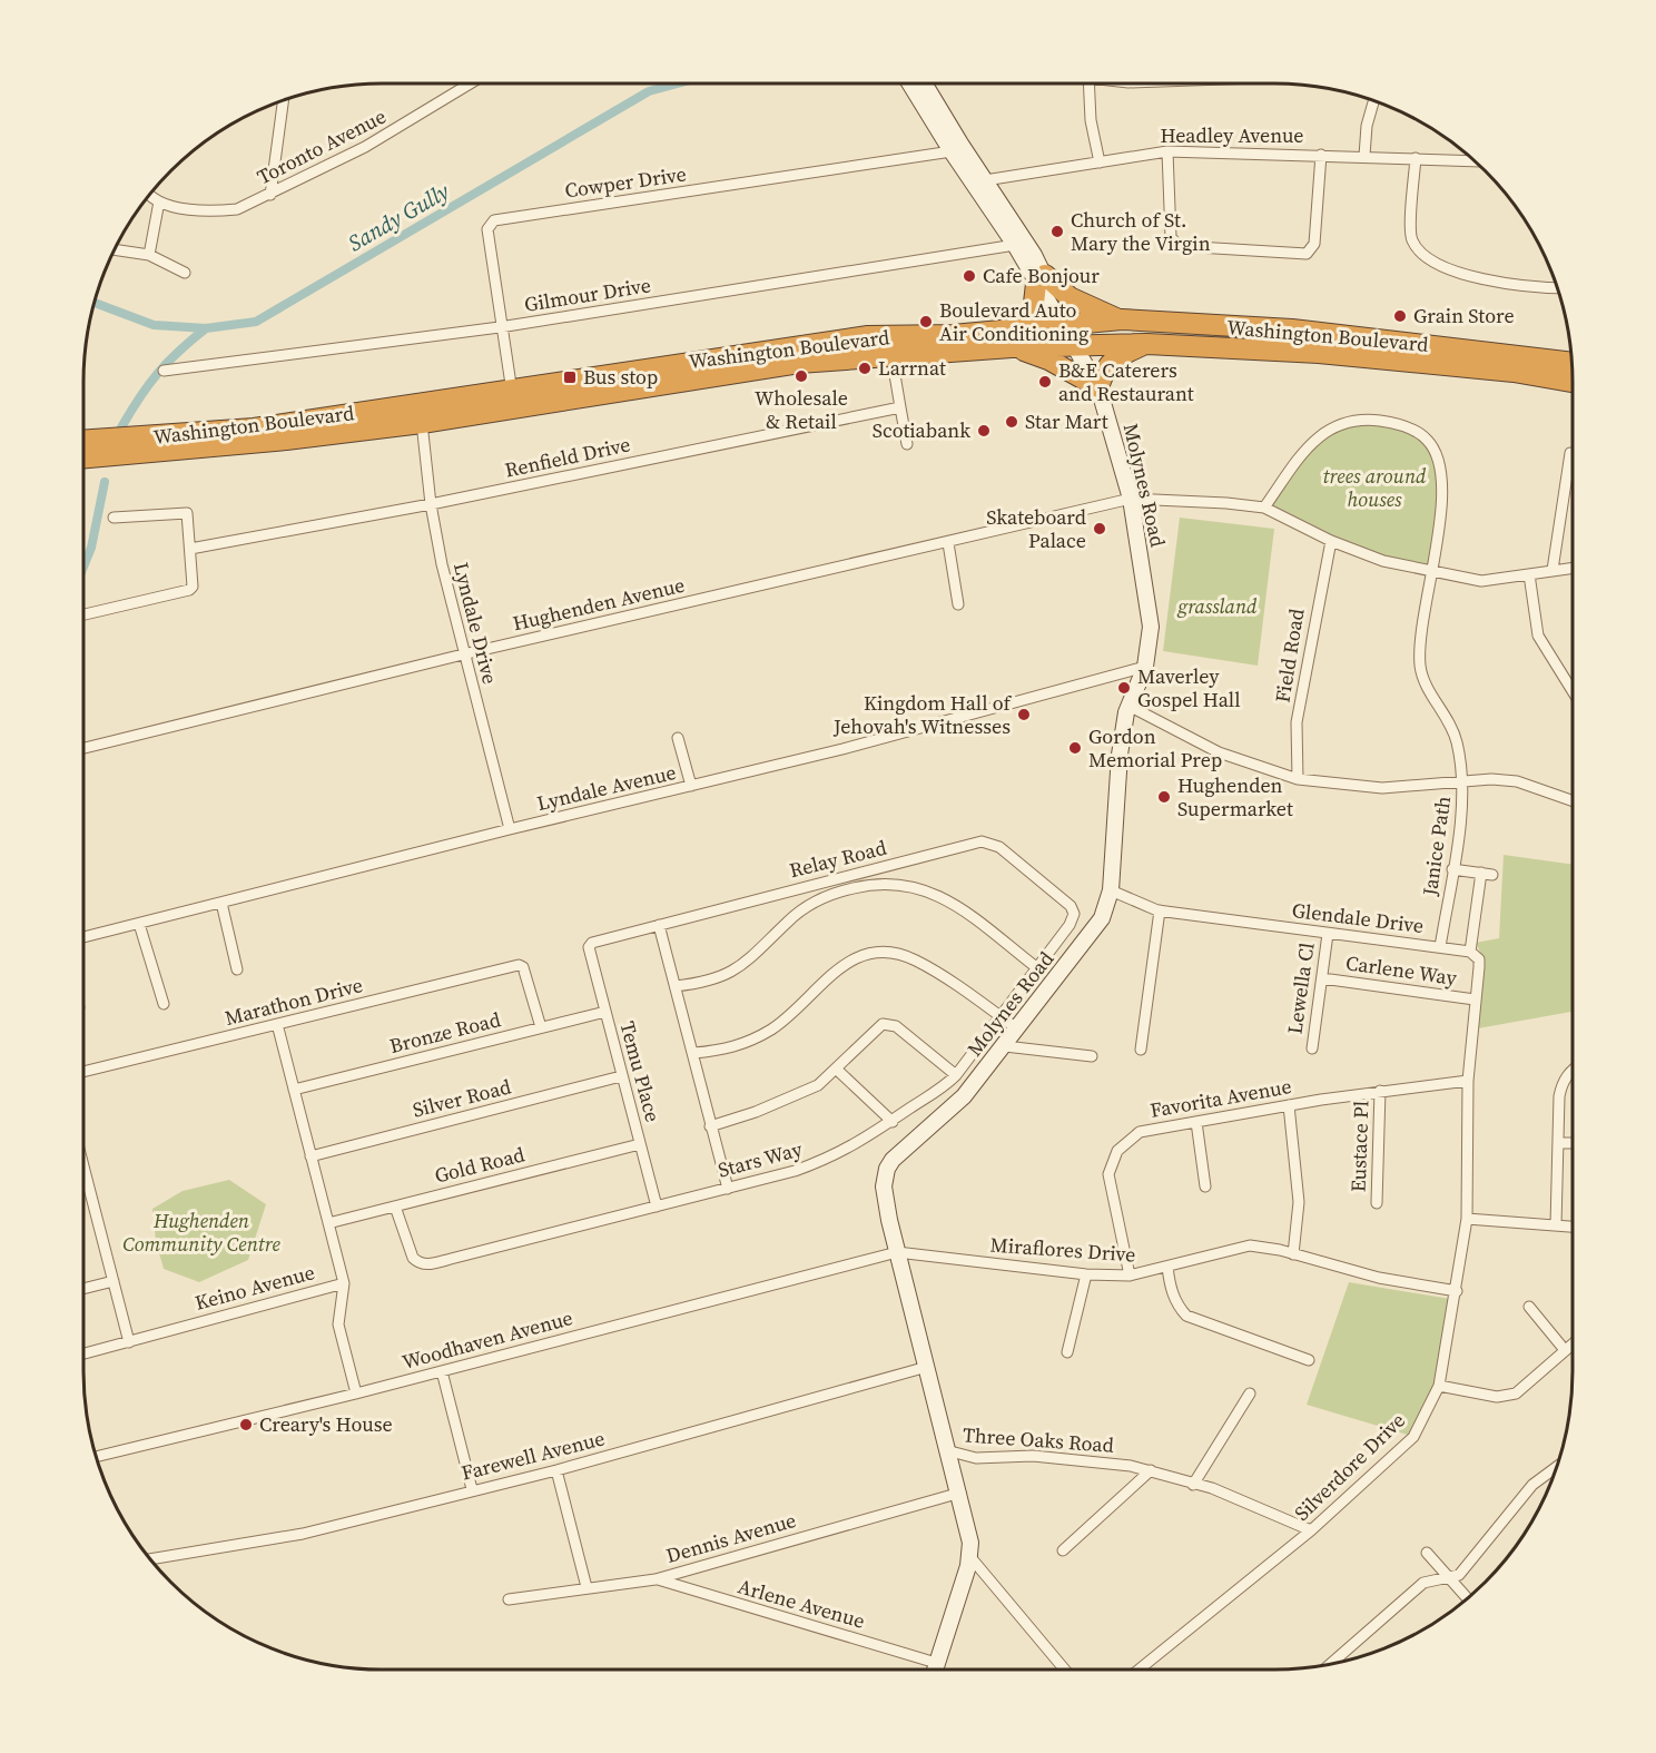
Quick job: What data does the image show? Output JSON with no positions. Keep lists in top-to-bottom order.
{
  "streets": {
    "highway": ["Washington Boulevard"],
    "main road": ["Molynes Road"],
    "street": [
      "Headley Avenue",
      "Toronto Avenue",
      "Cowper Drive",
      "Gilmour Drive",
      "Renfield Drive",
      "Hughenden Avenue",
      "Lyndale Drive",
      "Field Road",
      "Lyndale Avenue",
      "Janice Path",
      "Relay Road",
      "Glendale Drive",
      "Carlene Way",
      "Lewella Cl",
      "Marathon Drive",
      "Bronze Road",
      "Temu Place",
      "Silver Road",
      "Favorita Avenue",
      "Eustace Pl",
      "Stars Way",
      "Gold Road",
      "Miraflores Drive",
      "Keino Avenue",
      "Woodhaven Avenue",
      "Three Oaks Road",
      "Farewell Avenue",
      "Silverdore Drive",
      "Dennis Avenue",
      "Arlene Avenue"
    ]
  },
  "crossings": [
    ["Headley Avenue", "Molynes Road"],
    ["Cowper Drive", "Gilmour Drive"],
    ["Cowper Drive", "Washington Boulevard"],
    ["Cowper Drive", "Molynes Road"],
    ["Gilmour Drive", "Molynes Road"],
    ["Washington Boulevard", "Molynes Road"],
    ["Washington Boulevard", "Lyndale Drive"],
    ["Renfield Drive", "Lyndale Drive"],
    ["Molynes Road", "Hughenden Avenue"],
    ["Molynes Road", "Lyndale Avenue"],
    ["Molynes Road", "Glendale Drive"],
    ["Molynes Road", "Miraflores Drive"],
    ["Molynes Road", "Woodhaven Avenue"],
    ["Molynes Road", "Three Oaks Road"],
    ["Molynes Road", "Farewell Avenue"],
    ["Molynes Road", "Dennis Avenue"],
    ["Molynes Road", "Arlene Avenue"],
    ["Hughenden Avenue", "Lyndale Drive"],
    ["Hughenden Avenue", "Field Road"],
    ["Hughenden Avenue", "Janice Path"],
    ["Lyndale Drive", "Lyndale Avenue"],
    ["Janice Path", "Glendale Drive"],
    ["Relay Road", "Temu Place"],
    ["Relay Road", "Stars Way"],
    ["Glendale Drive", "Lewella Cl"],
    ["Carlene Way", "Lewella Cl"],
    ["Marathon Drive", "Bronze Road"],
    ["Marathon Drive", "Keino Avenue"],
    ["Bronze Road", "Temu Place"],
    ["Bronze Road", "Keino Avenue"],
    ["Temu Place", "Silver Road"],
    ["Temu Place", "Stars Way"],
    ["Temu Place", "Gold Road"],
    ["Silver Road", "Keino Avenue"],
    ["Favorita Avenue", "Eustace Pl"],
    ["Favorita Avenue", "Miraflores Drive"],
    ["Favorita Avenue", "Silverdore Drive"],
    ["Stars Way", "Gold Road"],
    ["Gold Road", "Keino Avenue"],
    ["Miraflores Drive", "Woodhaven Avenue"],
    ["Miraflores Drive", "Silverdore Drive"],
    ["Three Oaks Road", "Silverdore Drive"],
    ["Dennis Avenue", "Arlene Avenue"]
  ],
  "water": ["Sandy Gully"],
  "parks": ["trees around houses", "grassland", "Hughenden Community Centre"],
  "places": {
    "other": [
      "Church of St. Mary the Virgin",
      "Cafe Bonjour",
      "Grain Store",
      "Boulevard Auto Air Conditioning",
      "Larrnat",
      "Wholesale & Retail",
      "B&E Caterers and Restaurant",
      "Star Mart",
      "Scotiabank",
      "Skateboard Palace",
      "Maverley Gospel Hall",
      "Kingdom Hall of Jehovah's Witnesses",
      "Gordon Memorial Prep",
      "Hughenden Supermarket",
      "Creary's House"
    ],
    "transit": ["Bus stop"]
  }
}
